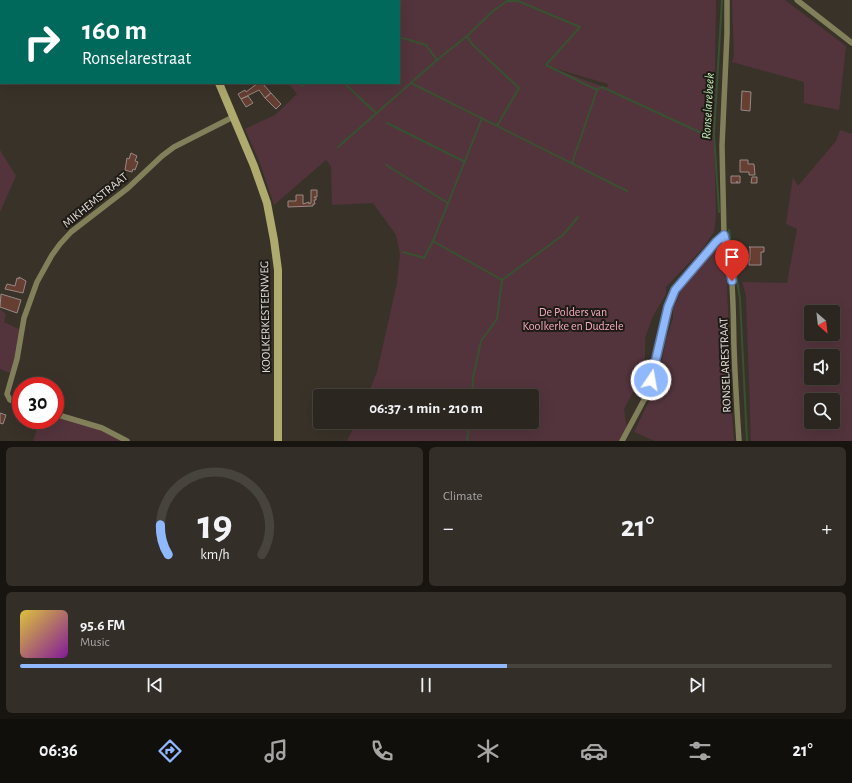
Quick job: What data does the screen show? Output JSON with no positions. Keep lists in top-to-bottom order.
{
  "streets": {
    "main road": ["KOOLKERKESTEENWEG"],
    "street": ["MIKHEMSTRAAT", "RONSELARESTRAAT"]
  },
  "crossings": [
    ["MIKHEMSTRAAT", "KOOLKERKESTEENWEG"]
  ],
  "water": ["Ronselarebeek"],
  "parks": ["De Polders van Koolkerke en Dudzele"],
  "north": "bottom right",
  "page": {
    "turn": ["160 m", "Ronselarestraat"],
    "limit": "30",
    "trip": "06:37 · 1 min · 210 m",
    "tile": "Climate",
    "heat": ["−", "21°", "+"],
    "song": ["95.6 FM", "Music"],
    "tabs": ["06:36", "21°"],
    "gauge": ["19", "km/h"]
  }
}
